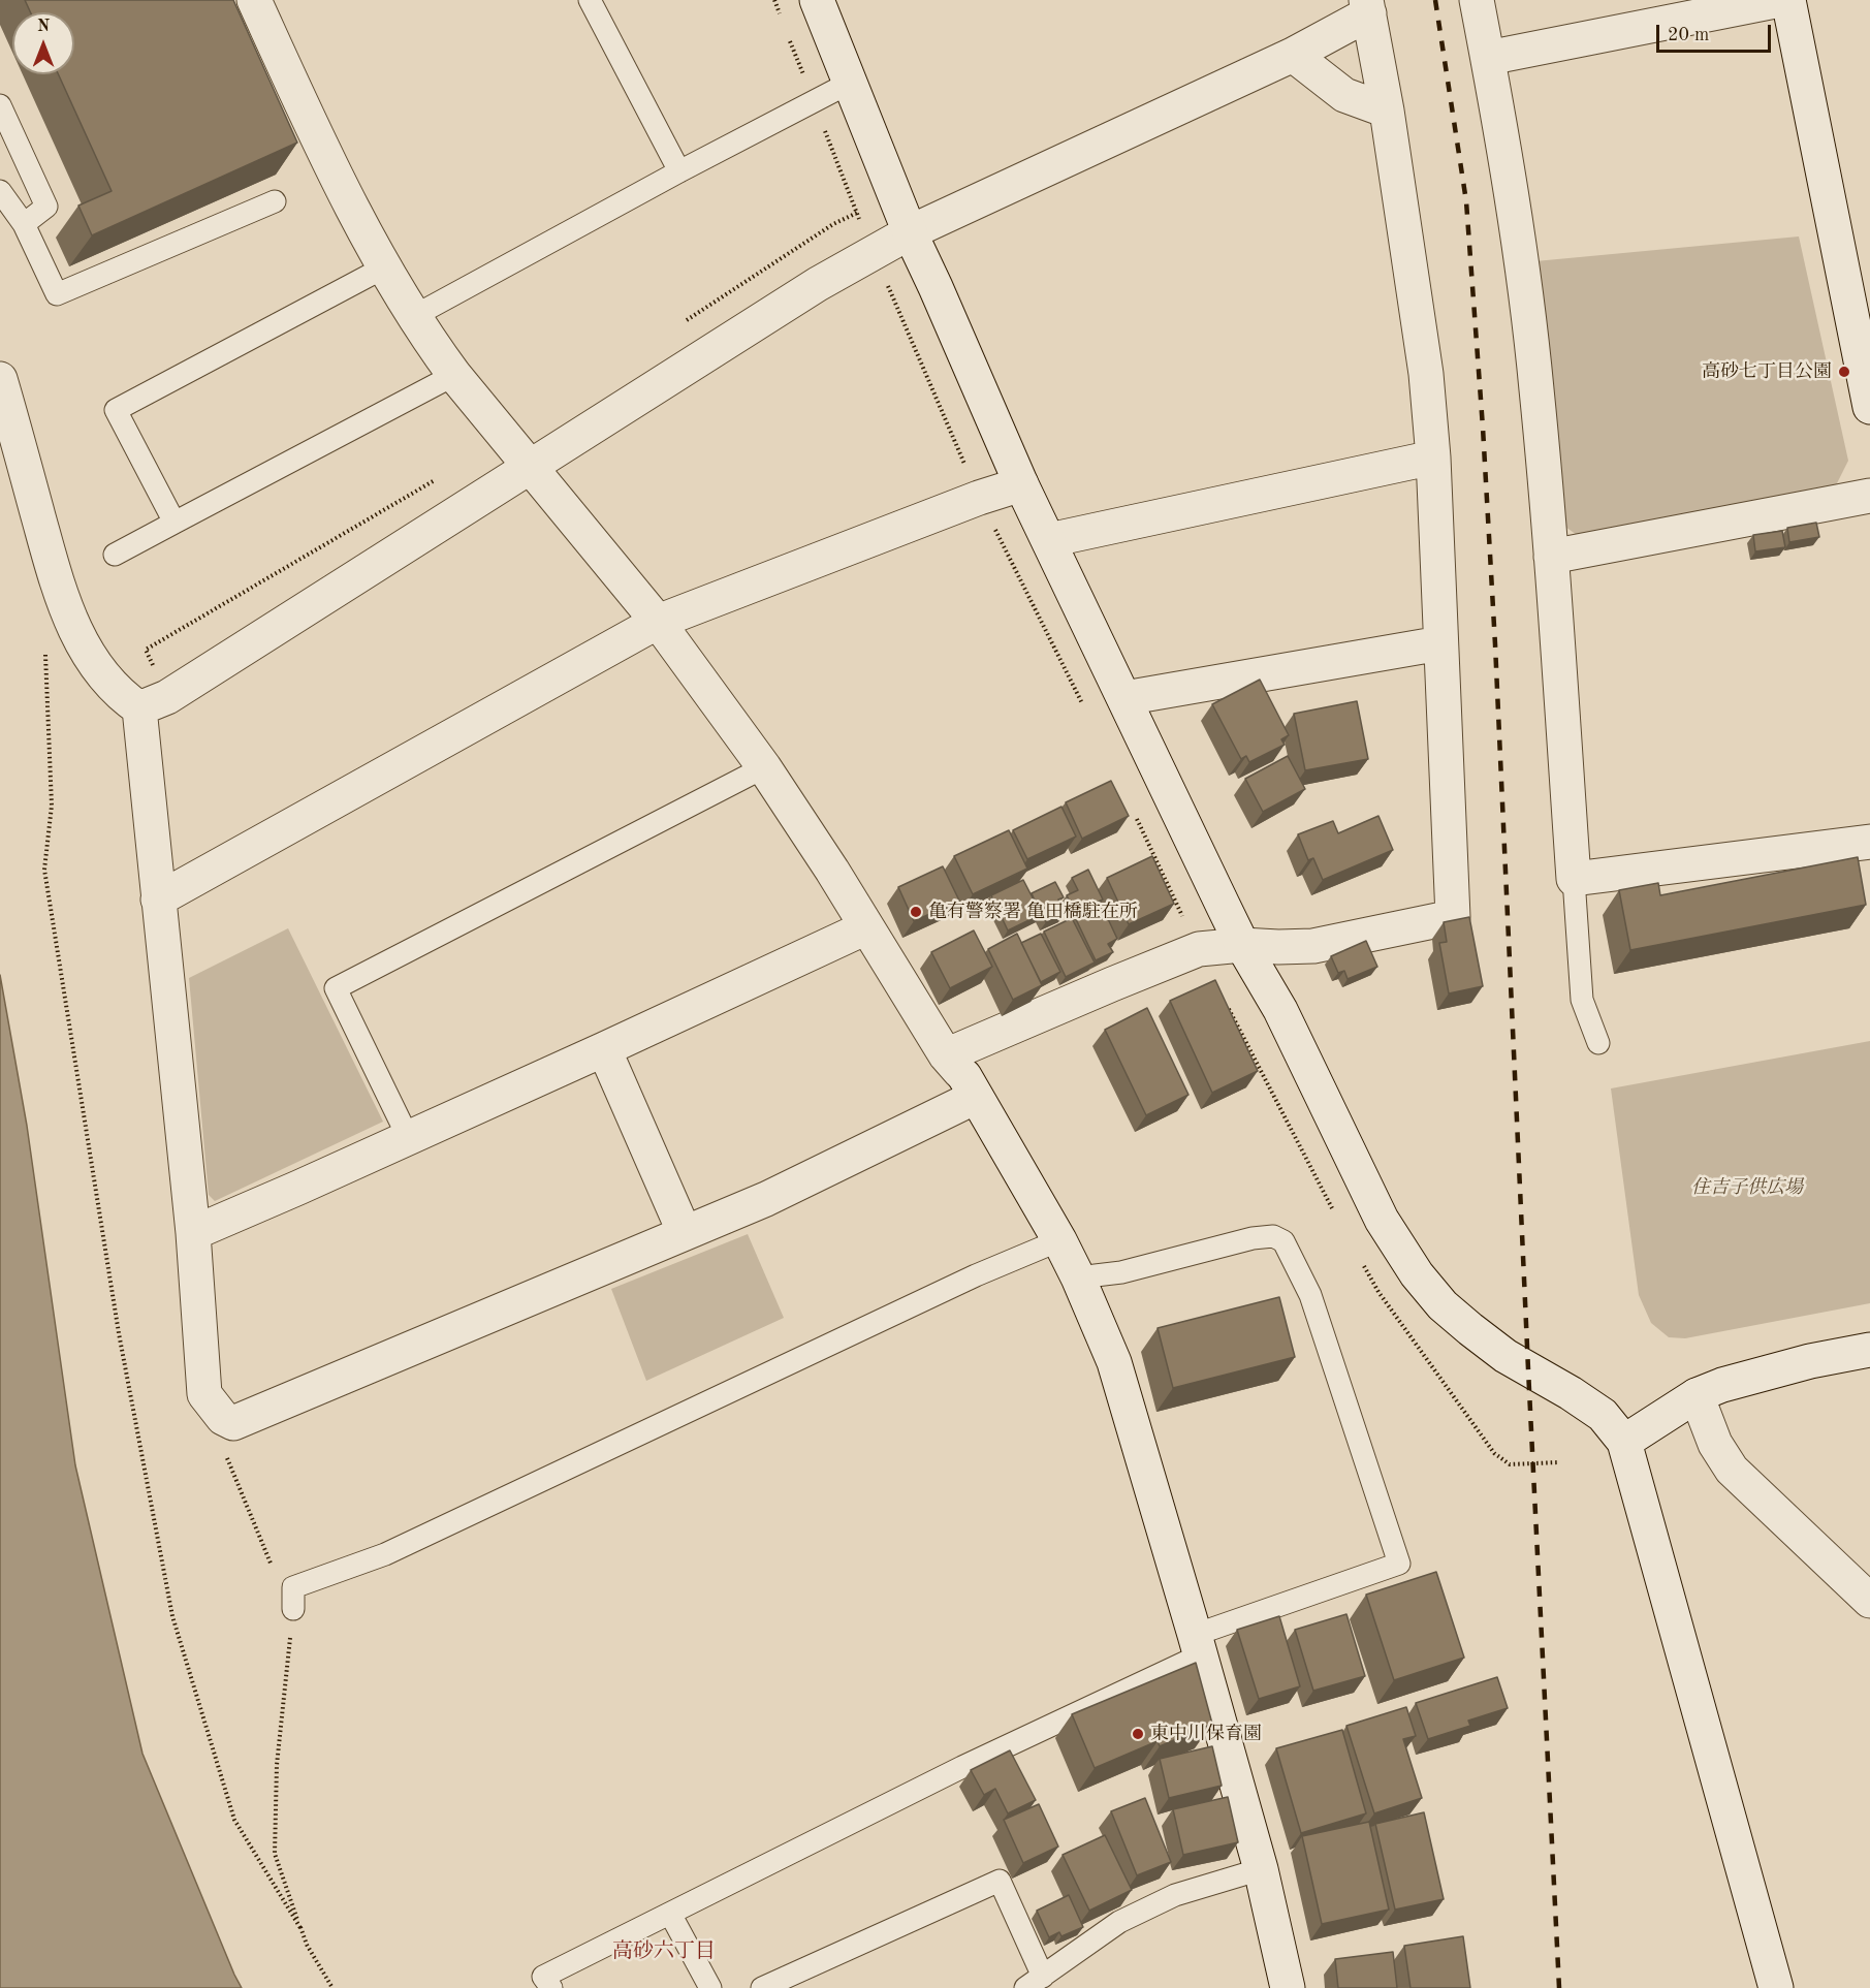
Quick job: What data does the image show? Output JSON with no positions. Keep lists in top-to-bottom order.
{
  "districts": ["高砂六丁目"],
  "parks": ["住吉子供広場"],
  "places": ["高砂七丁目公園", "亀有警察署 亀田橋駐在所", "東中川保育園"],
  "scale_bar": "20 m",
  "north": "top"
}
